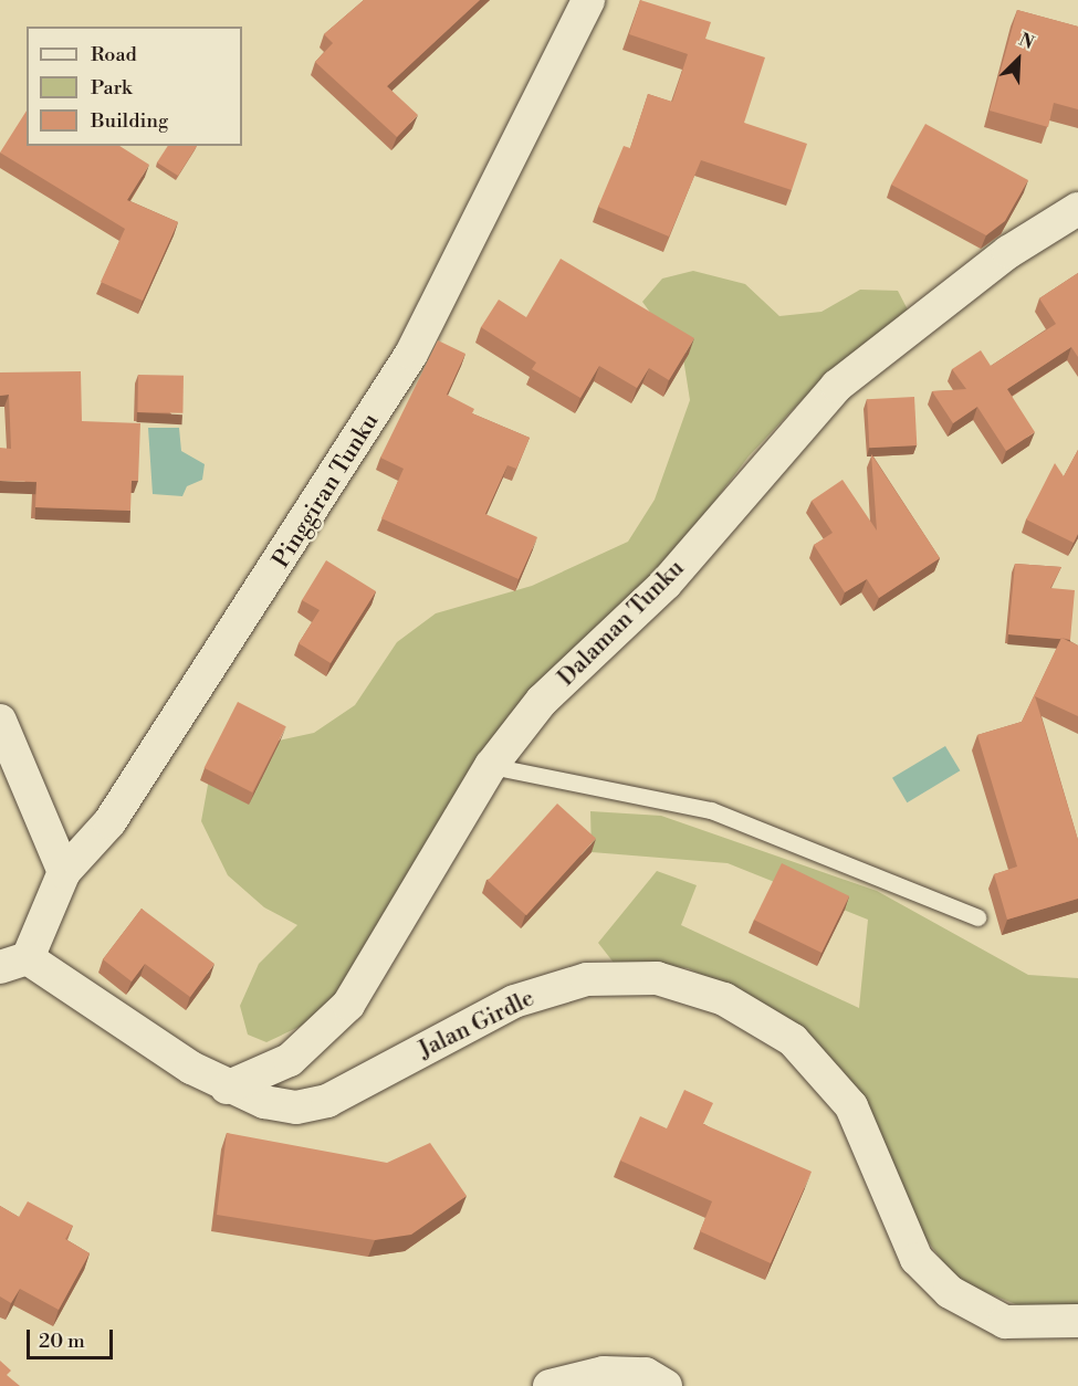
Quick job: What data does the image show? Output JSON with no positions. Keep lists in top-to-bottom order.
{
  "streets": {
    "street": ["Pinggiran Tunku", "Dalaman Tunku", "Jalan Girdle"]
  },
  "crossings": [
    ["Pinggiran Tunku", "Jalan Girdle"],
    ["Dalaman Tunku", "Jalan Girdle"]
  ],
  "legend": ["Road", "Park", "Building"],
  "scale_bar": "20 m",
  "north": "top right"
}
